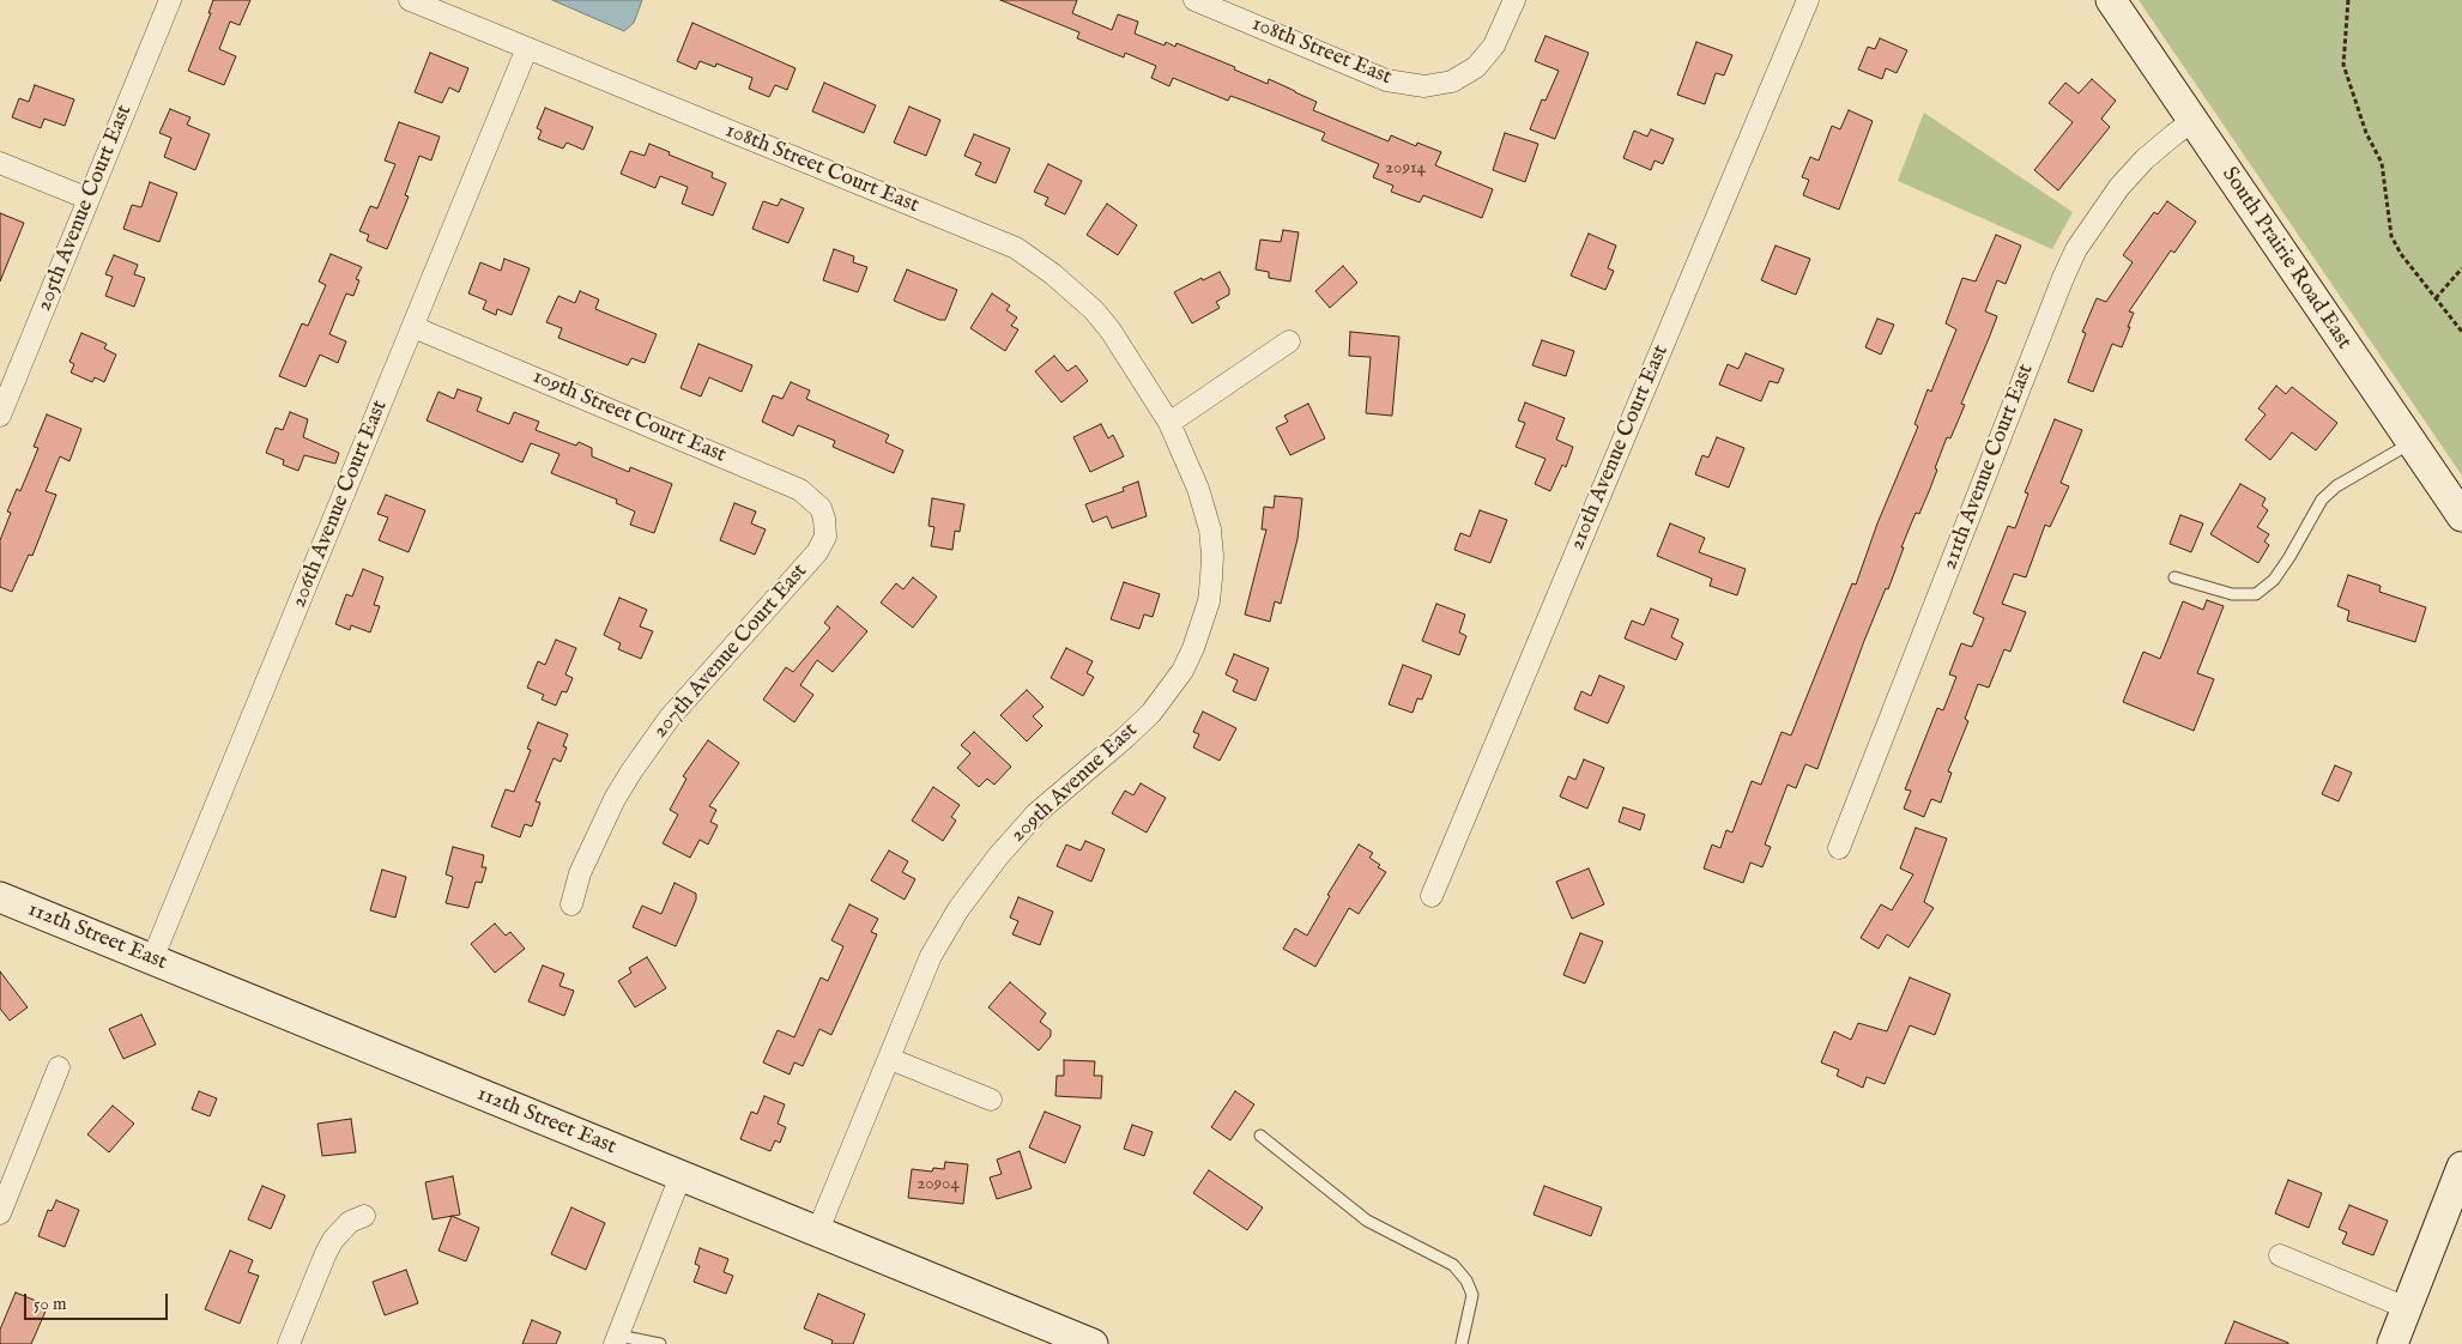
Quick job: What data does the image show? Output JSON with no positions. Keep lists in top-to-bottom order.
{
  "streets": {
    "street": [
      "108th Street East",
      "108th Street Court East",
      "205th Avenue Court East",
      "South Prairie Road East",
      "109th Street Court East",
      "210th Avenue Court East",
      "211th Avenue Court East",
      "206th Avenue Court East",
      "207th Avenue Court East",
      "209th Avenue East",
      "112th Street East"
    ]
  },
  "crossings": [
    ["108th Street Court East", "206th Avenue Court East"],
    ["108th Street Court East", "209th Avenue East"],
    ["South Prairie Road East", "211th Avenue Court East"],
    ["109th Street Court East", "206th Avenue Court East"],
    ["109th Street Court East", "207th Avenue Court East"],
    ["206th Avenue Court East", "112th Street East"],
    ["209th Avenue East", "112th Street East"]
  ],
  "house_numbers": ["20914", "20904"],
  "scale_bar": "50 m"
}
